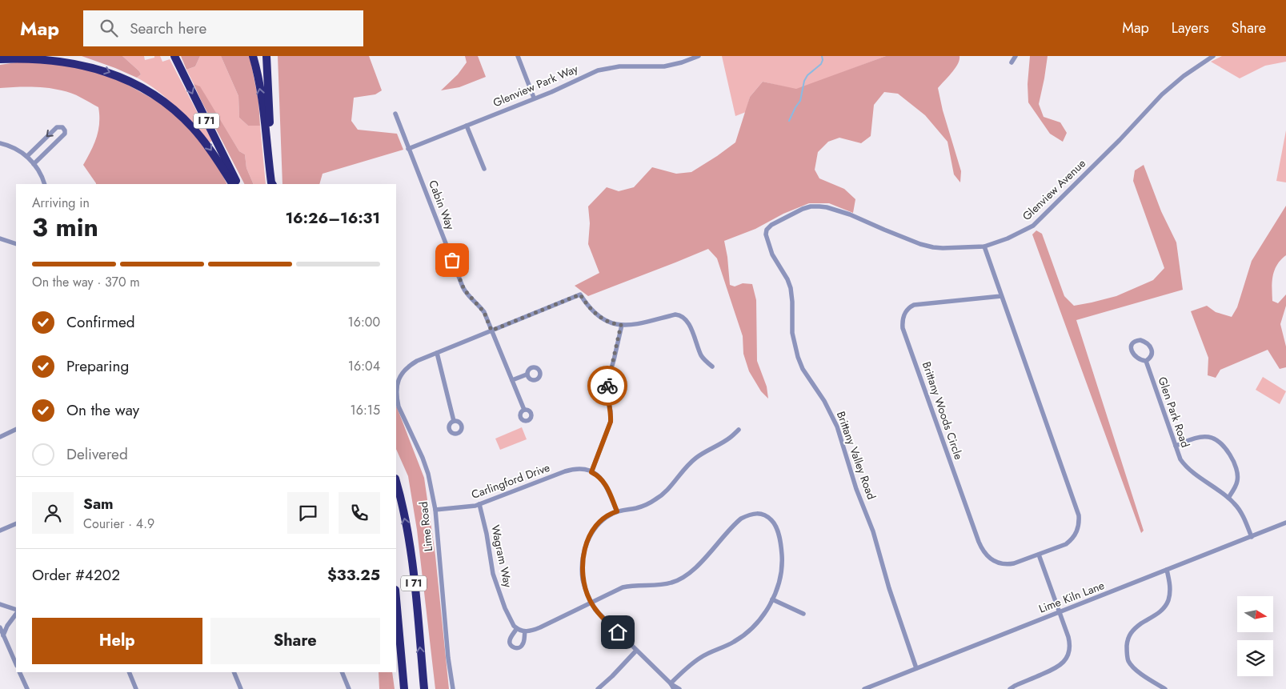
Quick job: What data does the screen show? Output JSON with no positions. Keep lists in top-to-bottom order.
{
  "streets": {
    "highway": ["I 71"],
    "street": [
      "Glenview Park Way",
      "Glenview Avenue",
      "Cabin Way",
      "Brittany Woods Circle",
      "Glen Park Road",
      "Brittany Valley Road",
      "Carlingford Drive",
      "Lime Road",
      "Wagram Way",
      "Lime Kiln Lane"
    ]
  },
  "crossings": [
    ["Glenview Park Way", "Cabin Way"],
    ["Glenview Avenue", "Brittany Woods Circle"],
    ["Glenview Avenue", "Brittany Valley Road"],
    ["Glen Park Road", "Lime Kiln Lane"],
    ["Brittany Valley Road", "Lime Kiln Lane"],
    ["Carlingford Drive", "Lime Road"],
    ["Carlingford Drive", "Wagram Way"]
  ],
  "north": "right",
  "page": {
    "header": "Map",
    "search": "Search here",
    "nav": ["Map", "Layers", "Share"],
    "heading": ["3 min", "Arriving in", "16:26–16:31"],
    "panel": [
      "Sam",
      "Courier · 4.9",
      "Order #4202",
      "$33.25"
    ],
    "bar": "On the way · 370 m",
    "list": [
      ["Confirmed", "16:00"],
      ["Preparing", "16:04"],
      ["On the way", "16:15"],
      "Delivered"
    ],
    "buttons": ["Help", "Share"]
  }
}
